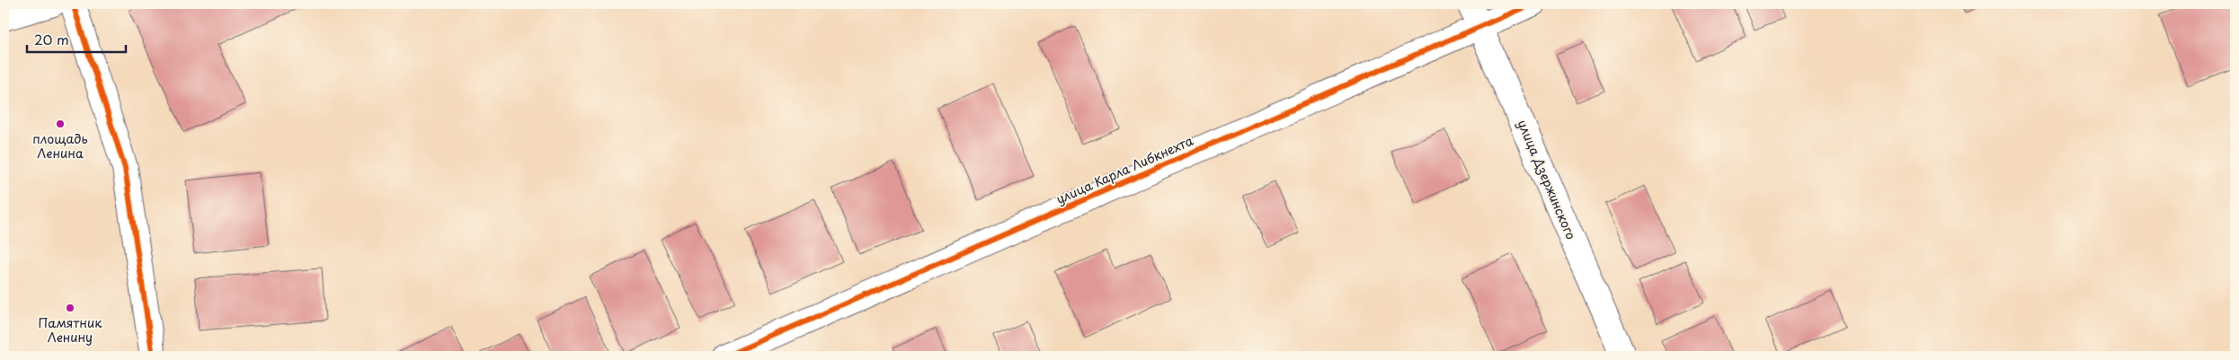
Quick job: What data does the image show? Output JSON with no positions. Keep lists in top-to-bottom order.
{
  "streets": {
    "street": ["улица Карла Либкнехта", "улица Дзержинского"]
  },
  "crossings": [
    ["улица Карла Либкнехта", "улица Дзержинского"]
  ],
  "places": ["площадь Ленина", "Памятник Ленину"],
  "scale_bar": "20 m"
}
